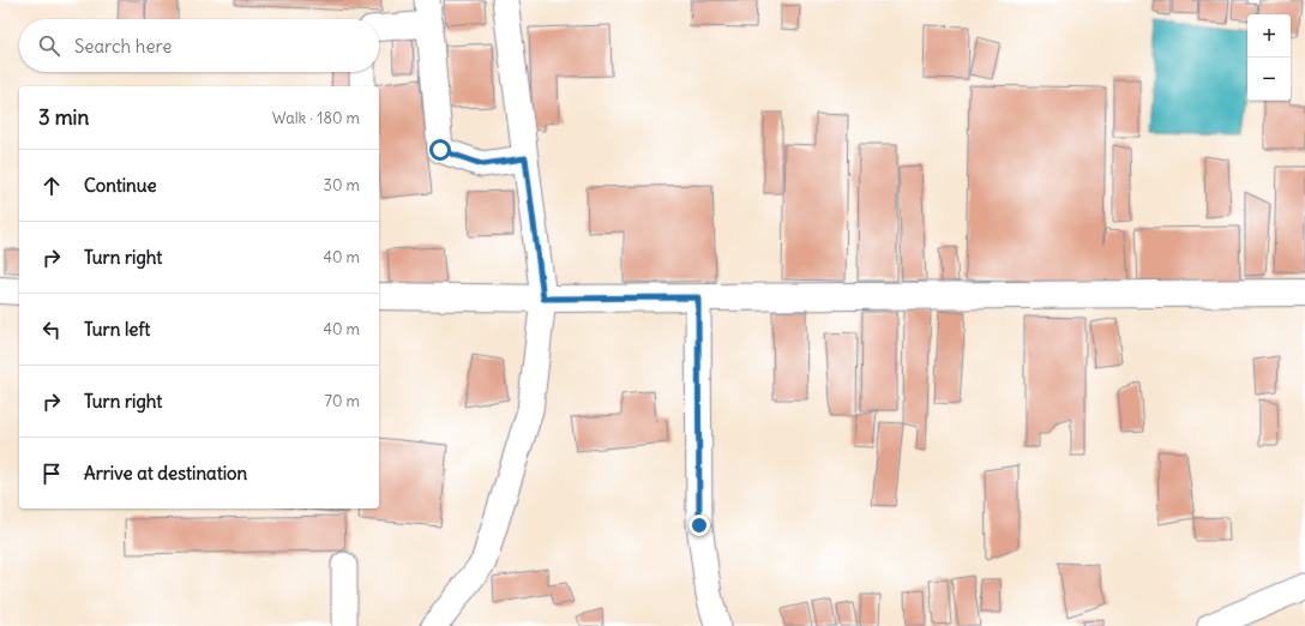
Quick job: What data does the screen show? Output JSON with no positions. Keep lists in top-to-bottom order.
{
  "page": {
    "map_buttons": ["+", "−"],
    "search": "Search here",
    "heading": ["3 min", "Walk · 180 m"],
    "list": [
      ["Continue", "30 m"],
      ["Turn right", "40 m"],
      ["Turn left", "40 m"],
      ["Turn right", "70 m"],
      "Arrive at destination"
    ]
  }
}
